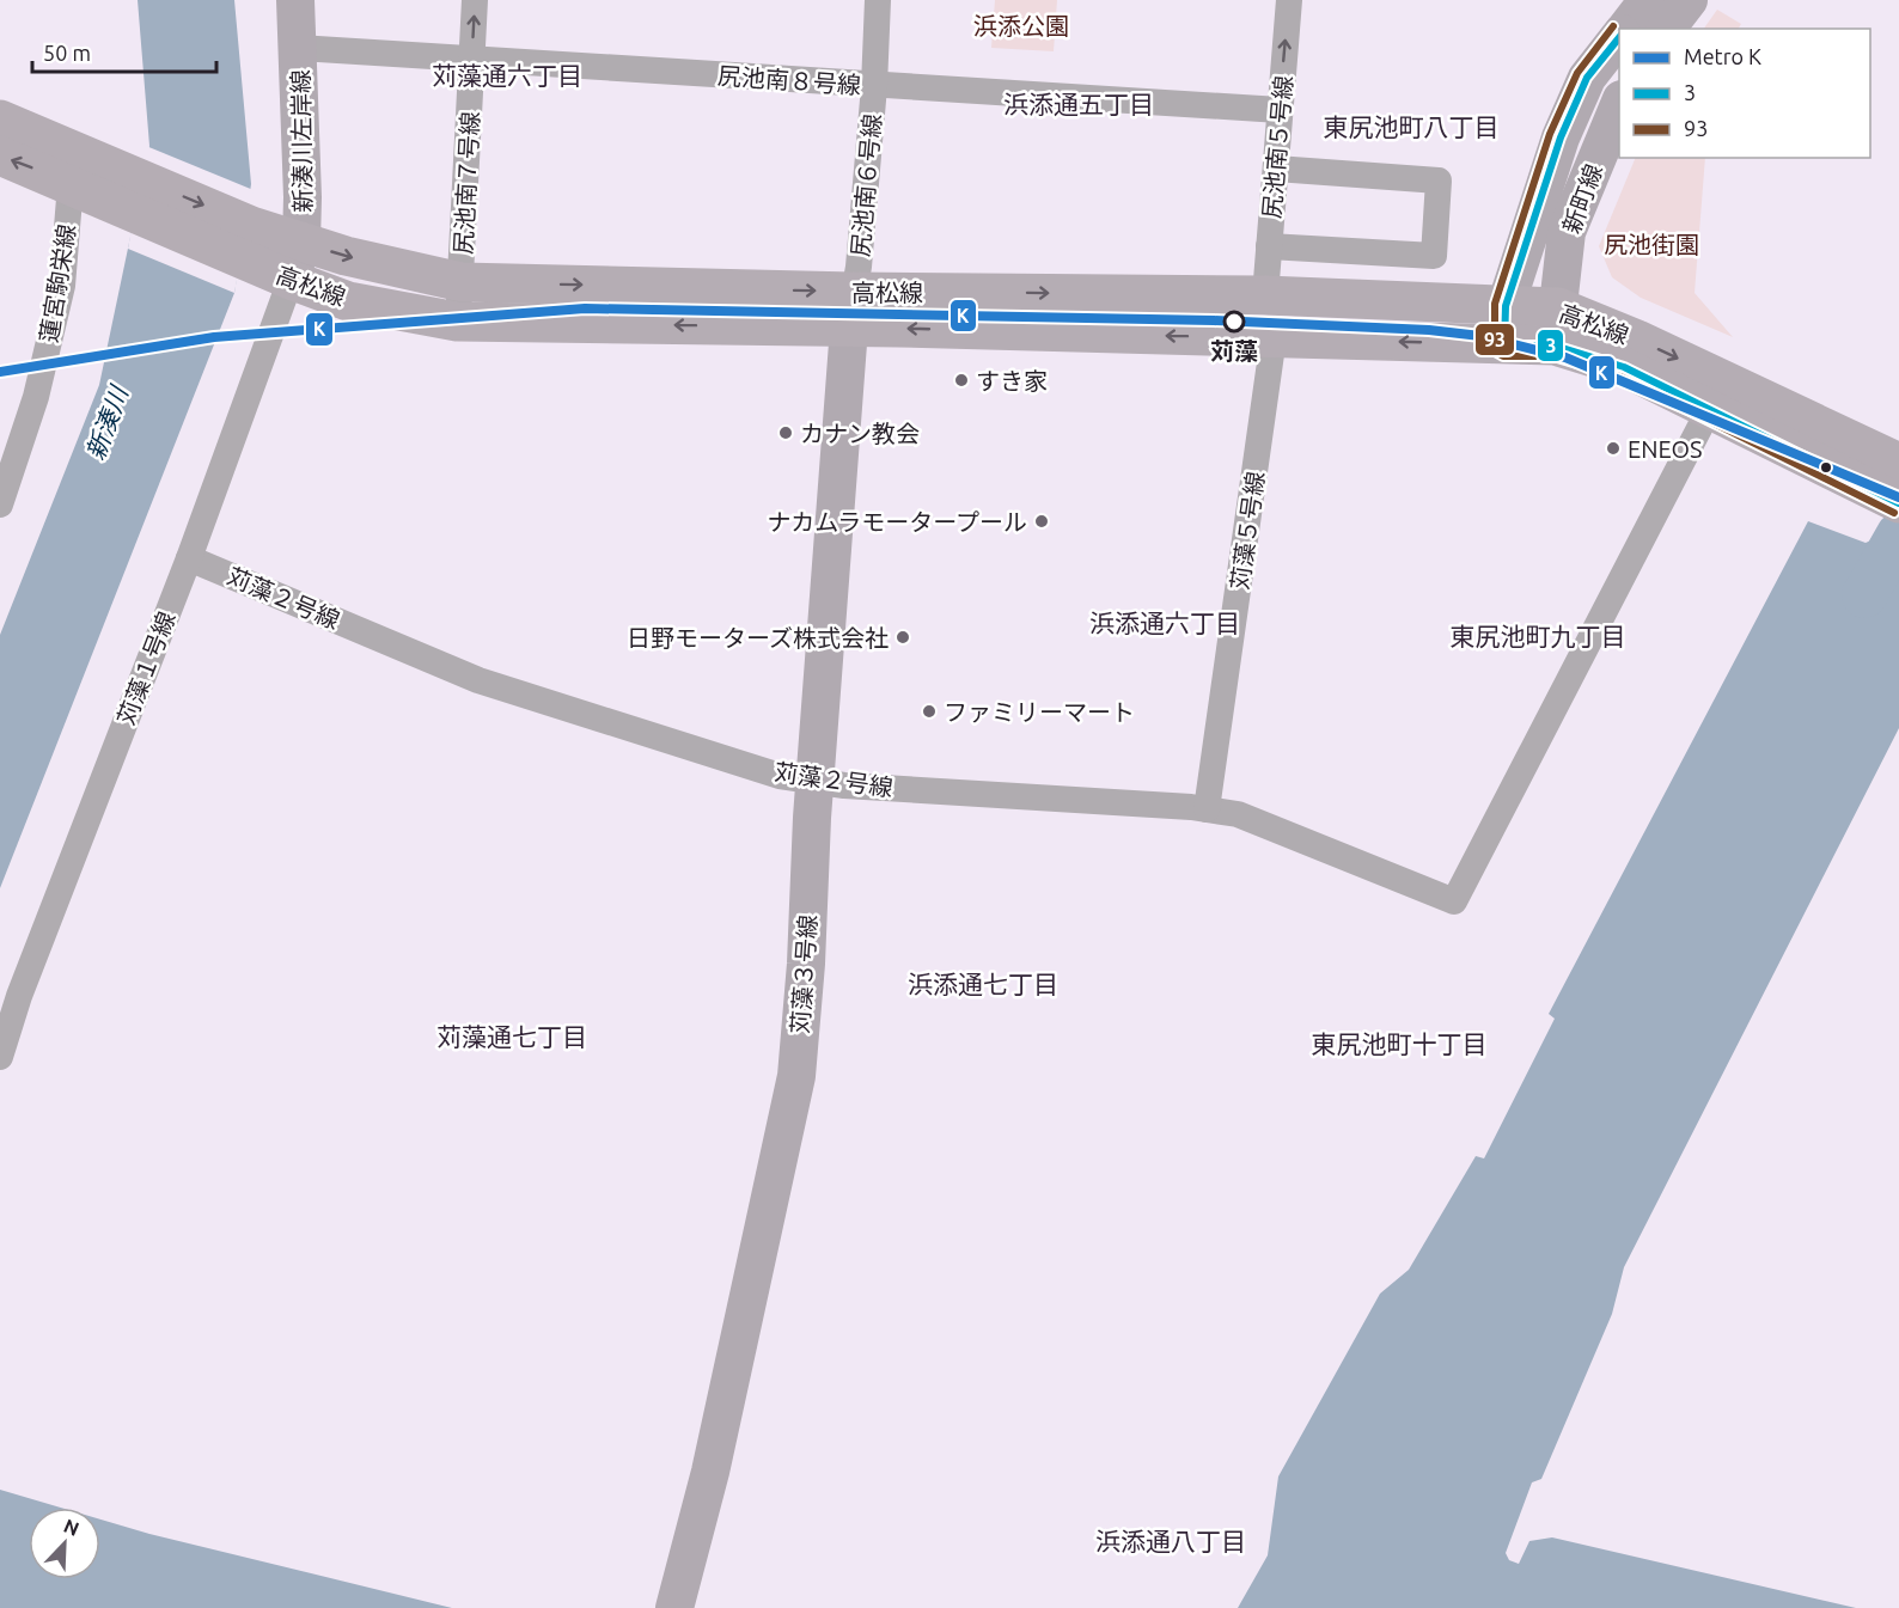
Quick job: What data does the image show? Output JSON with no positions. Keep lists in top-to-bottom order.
{
  "streets": {
    "main road": ["高松線"],
    "street": [
      "尻池南８号線",
      "新湊川左岸線",
      "尻池南５号線",
      "尻池南７号線",
      "尻池南６号線",
      "新町線",
      "蓮宮駒栄線",
      "苅藻５号線",
      "苅藻２号線",
      "苅藻１号線",
      "苅藻３号線"
    ]
  },
  "crossings": [
    ["尻池南８号線", "新湊川左岸線"],
    ["尻池南８号線", "尻池南５号線"],
    ["尻池南８号線", "尻池南７号線"],
    ["尻池南８号線", "尻池南６号線"],
    ["新湊川左岸線", "高松線"],
    ["新湊川左岸線", "苅藻１号線"],
    ["尻池南５号線", "高松線"],
    ["尻池南７号線", "高松線"],
    ["尻池南６号線", "高松線"],
    ["尻池南６号線", "苅藻３号線"],
    ["新町線", "高松線"],
    ["蓮宮駒栄線", "高松線"],
    ["高松線", "苅藻５号線"],
    ["高松線", "苅藻２号線"],
    ["高松線", "苅藻１号線"],
    ["高松線", "苅藻３号線"],
    ["苅藻５号線", "苅藻２号線"],
    ["苅藻２号線", "苅藻１号線"],
    ["苅藻２号線", "苅藻３号線"]
  ],
  "one_way": ["尻池南５号線"],
  "districts": [
    "苅藻通六丁目",
    "浜添通五丁目",
    "東尻池町八丁目",
    "浜添通六丁目",
    "東尻池町九丁目",
    "浜添通七丁目",
    "苅藻通七丁目",
    "東尻池町十丁目",
    "浜添通八丁目"
  ],
  "water": ["新湊川"],
  "parks": ["浜添公園", "尻池街園"],
  "places": [
    "苅藻",
    "すき家",
    "カナン教会",
    "ENEOS",
    "ナカムラモータープール",
    "日野モーターズ株式会社",
    "ファミリーマート"
  ],
  "lines": ["transit line 93", "transit line 3", "metro line K"],
  "legend": ["Metro K", "3", "93"],
  "scale_bar": "50 m",
  "north": "top right"
}
